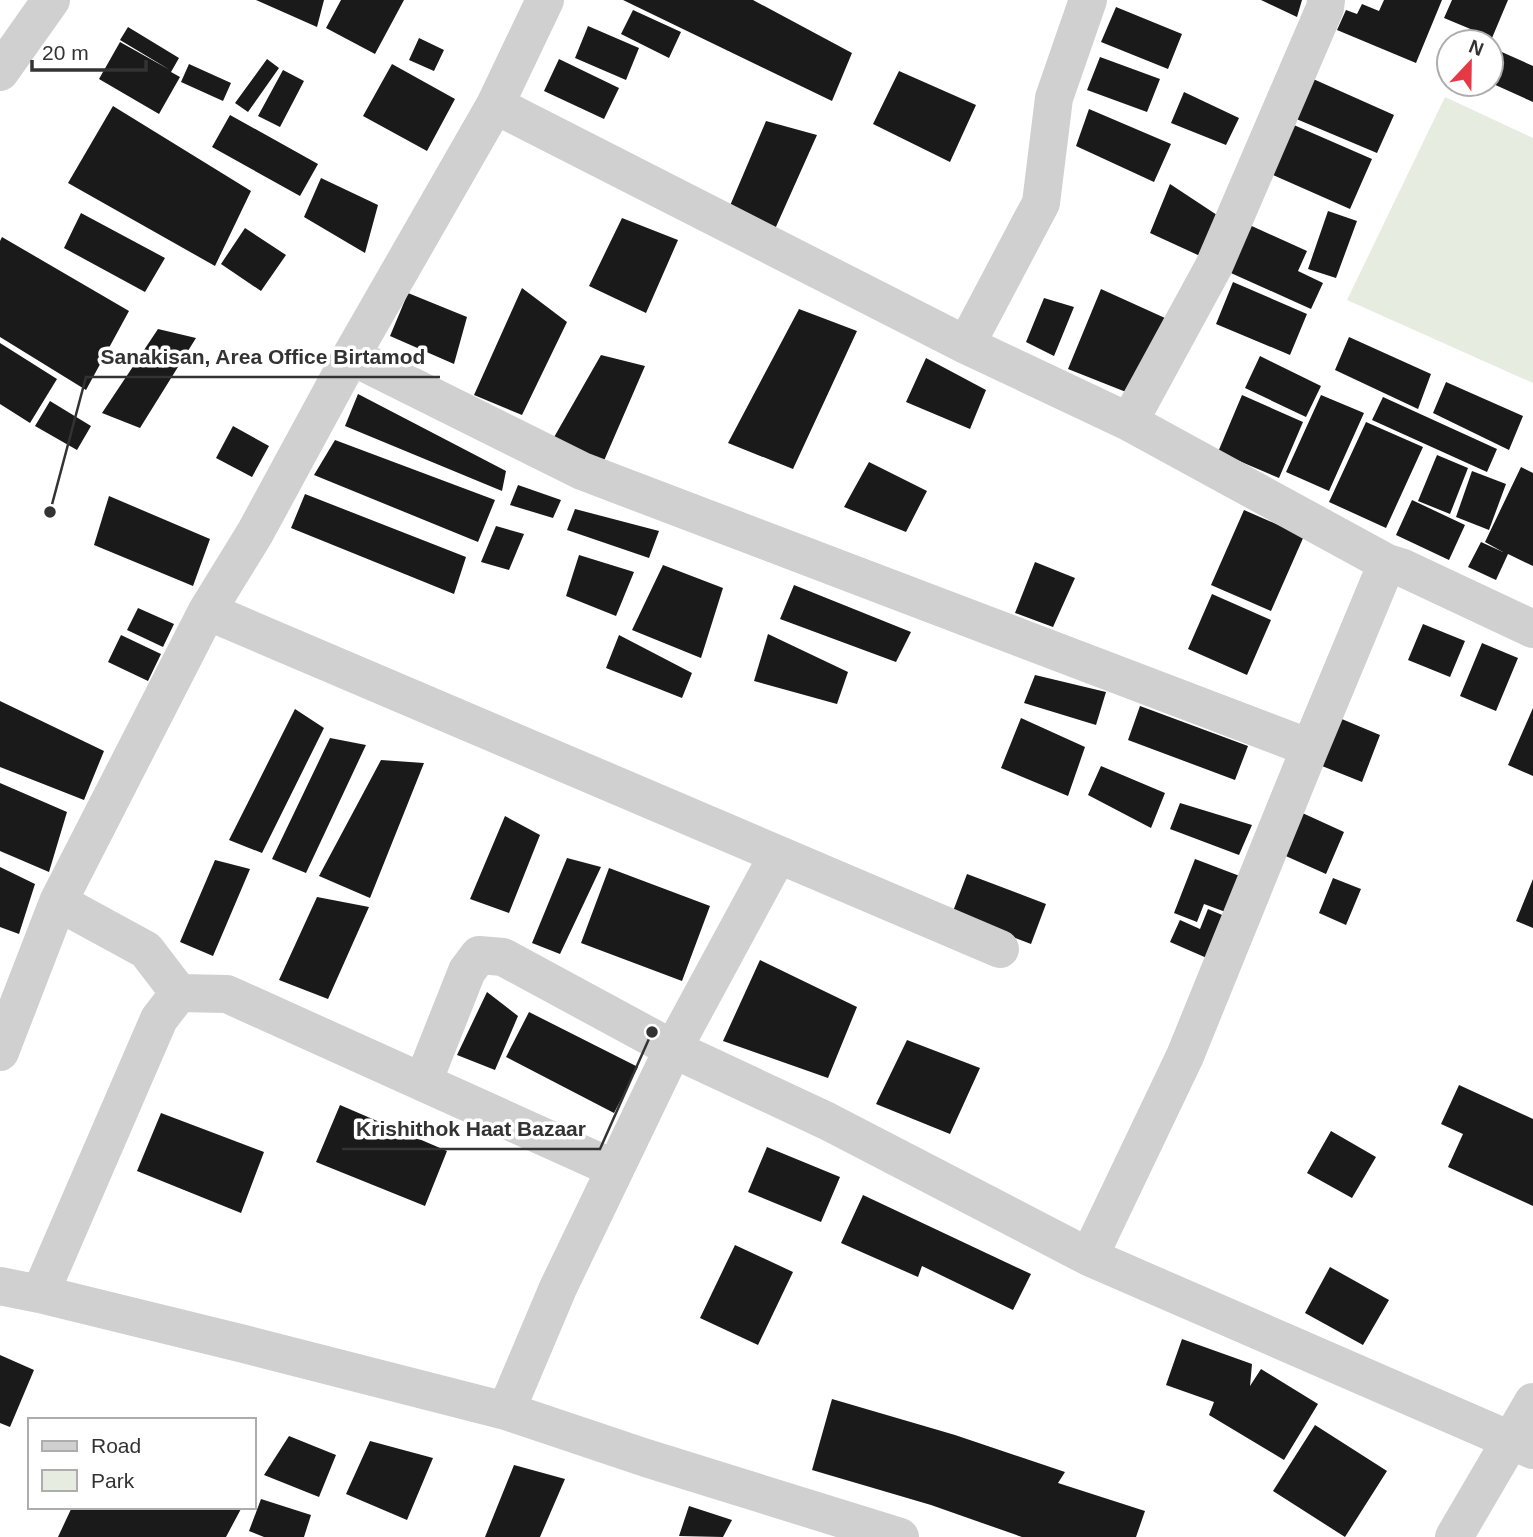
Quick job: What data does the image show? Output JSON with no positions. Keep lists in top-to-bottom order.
{
  "places": ["Sanakisan, Area Office Birtamod", "Krishithok Haat Bazaar"],
  "legend": ["Road", "Park"],
  "scale_bar": "20 m",
  "north": "top"
}
